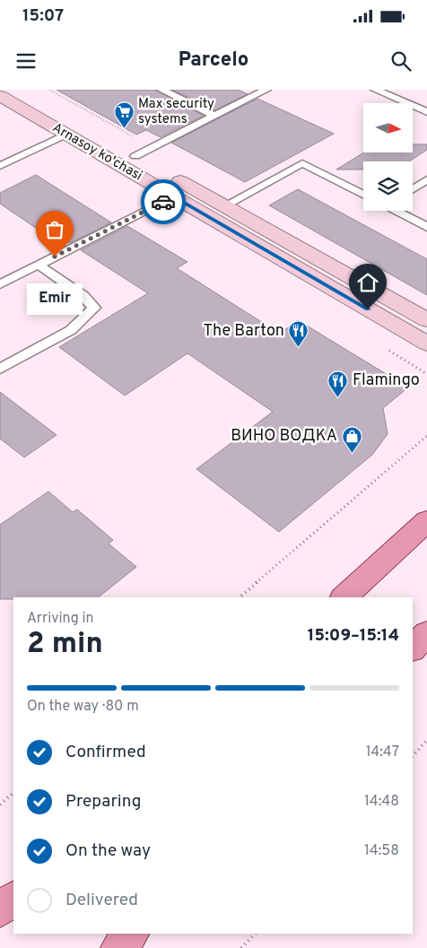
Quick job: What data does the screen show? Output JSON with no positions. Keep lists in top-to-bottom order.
{
  "streets": {
    "main road": ["Arnasoy ko'chasi"]
  },
  "places": {
    "supermarket": ["Max security systems"],
    "other": ["Emir"],
    "restaurant": ["The Barton", "Flamingo"],
    "shop": ["ВИНО ВОДКА"]
  },
  "north": "right",
  "page": {
    "status": "15:07",
    "header": "Parcelo",
    "bubble": "Emir",
    "heading": ["2 min", "Arriving in", "15:09–15:14"],
    "bar": "On the way · 80 m",
    "list": [
      ["Confirmed", "14:47"],
      ["Preparing", "14:48"],
      ["On the way", "14:58"],
      "Delivered"
    ]
  }
}
